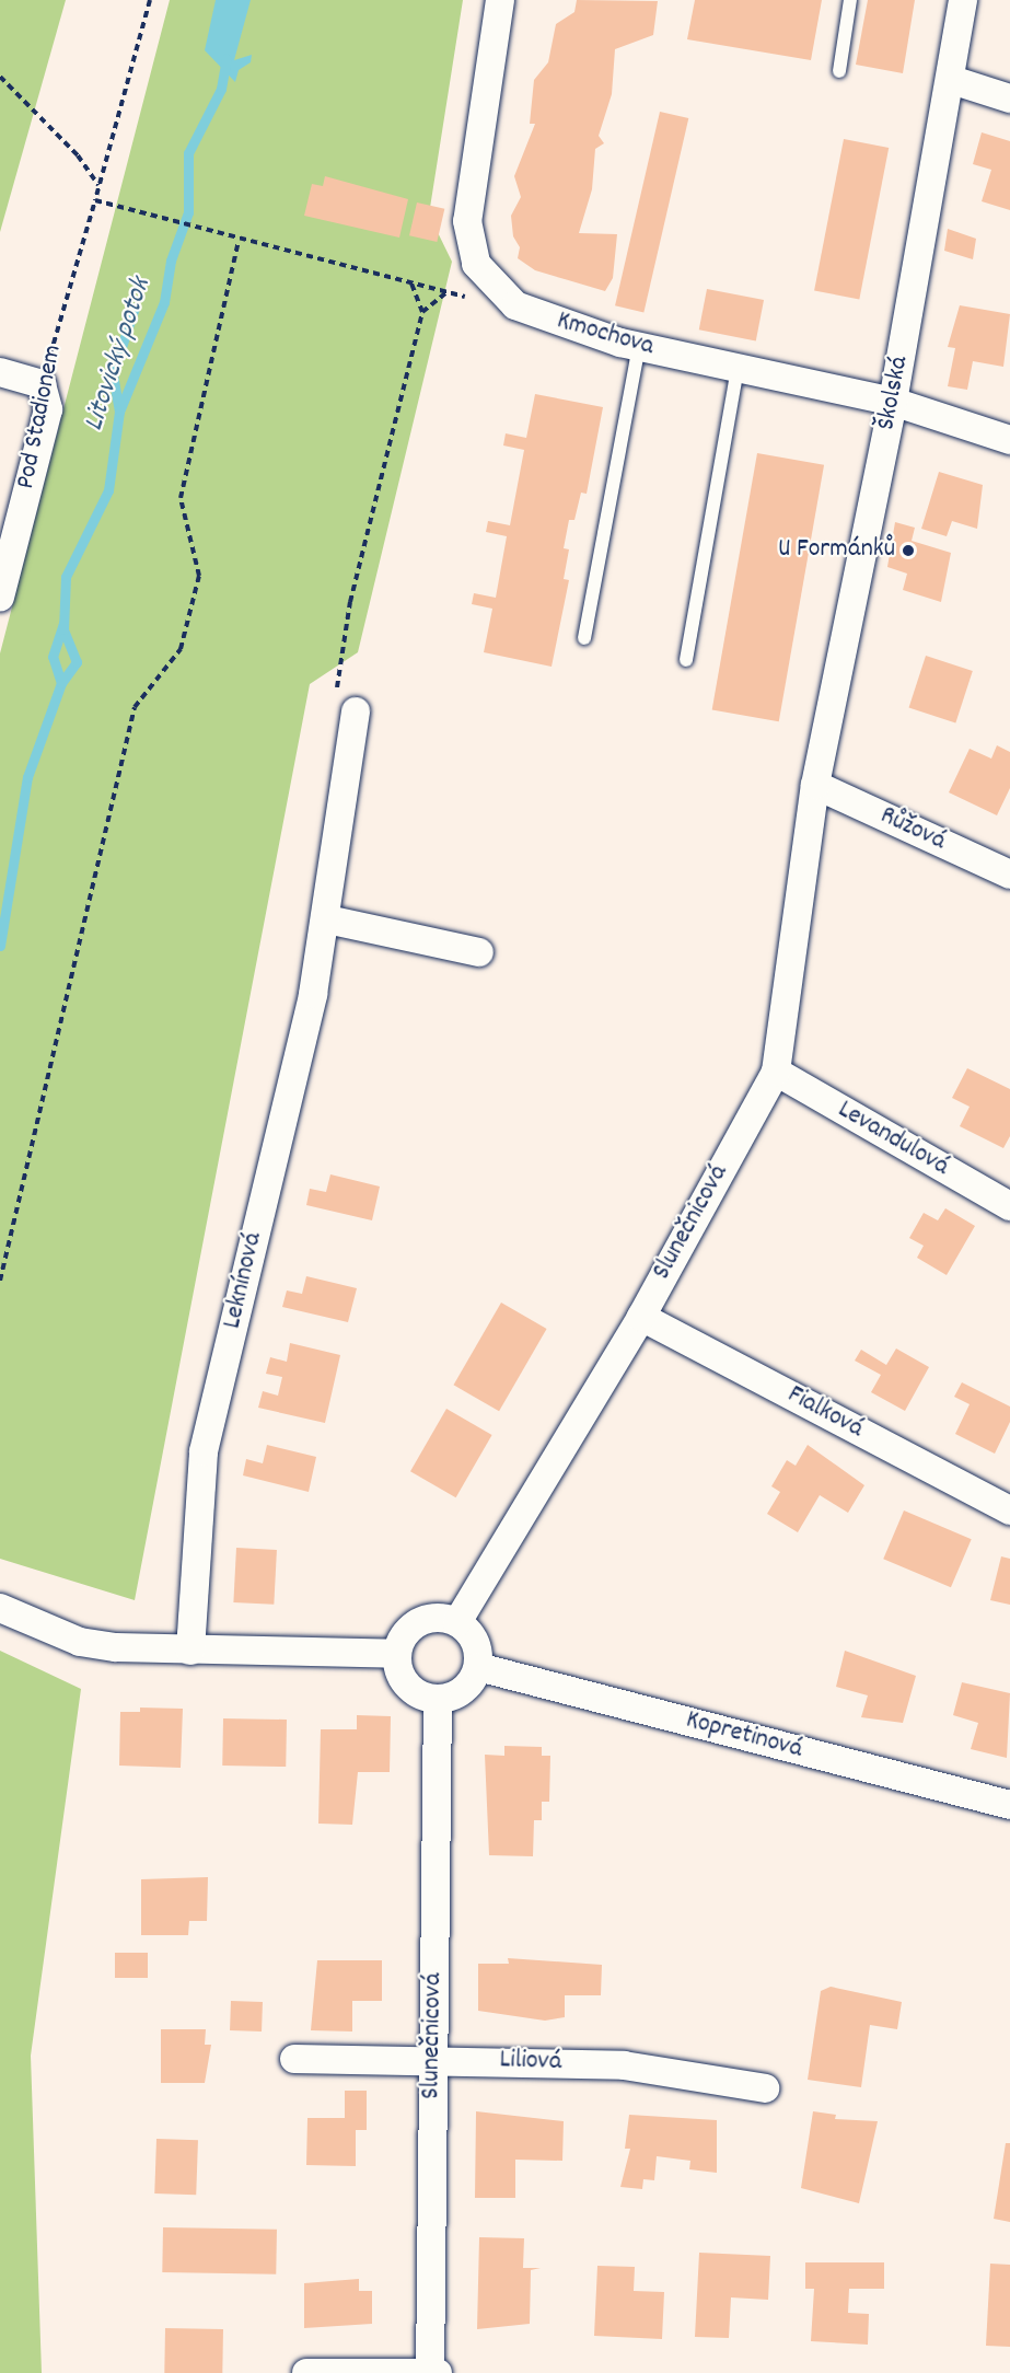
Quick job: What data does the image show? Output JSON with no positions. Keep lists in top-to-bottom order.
{
  "streets": {
    "street": [
      "Kmochova",
      "Školská",
      "Pod Stadionem",
      "Růžová",
      "Levandulová",
      "Slunečnicová",
      "Leknínová",
      "Fialková",
      "Kopretinová",
      "Liliová"
    ]
  },
  "crossings": [
    ["Kmochova", "Školská"],
    ["Školská", "Růžová"],
    ["Školská", "Slunečnicová"],
    ["Růžová", "Slunečnicová"],
    ["Levandulová", "Slunečnicová"],
    ["Slunečnicová", "Fialková"],
    ["Slunečnicová", "Kopretinová"],
    ["Slunečnicová", "Liliová"]
  ],
  "water": ["Litovický potok"],
  "places": ["U Formánků"]
}
